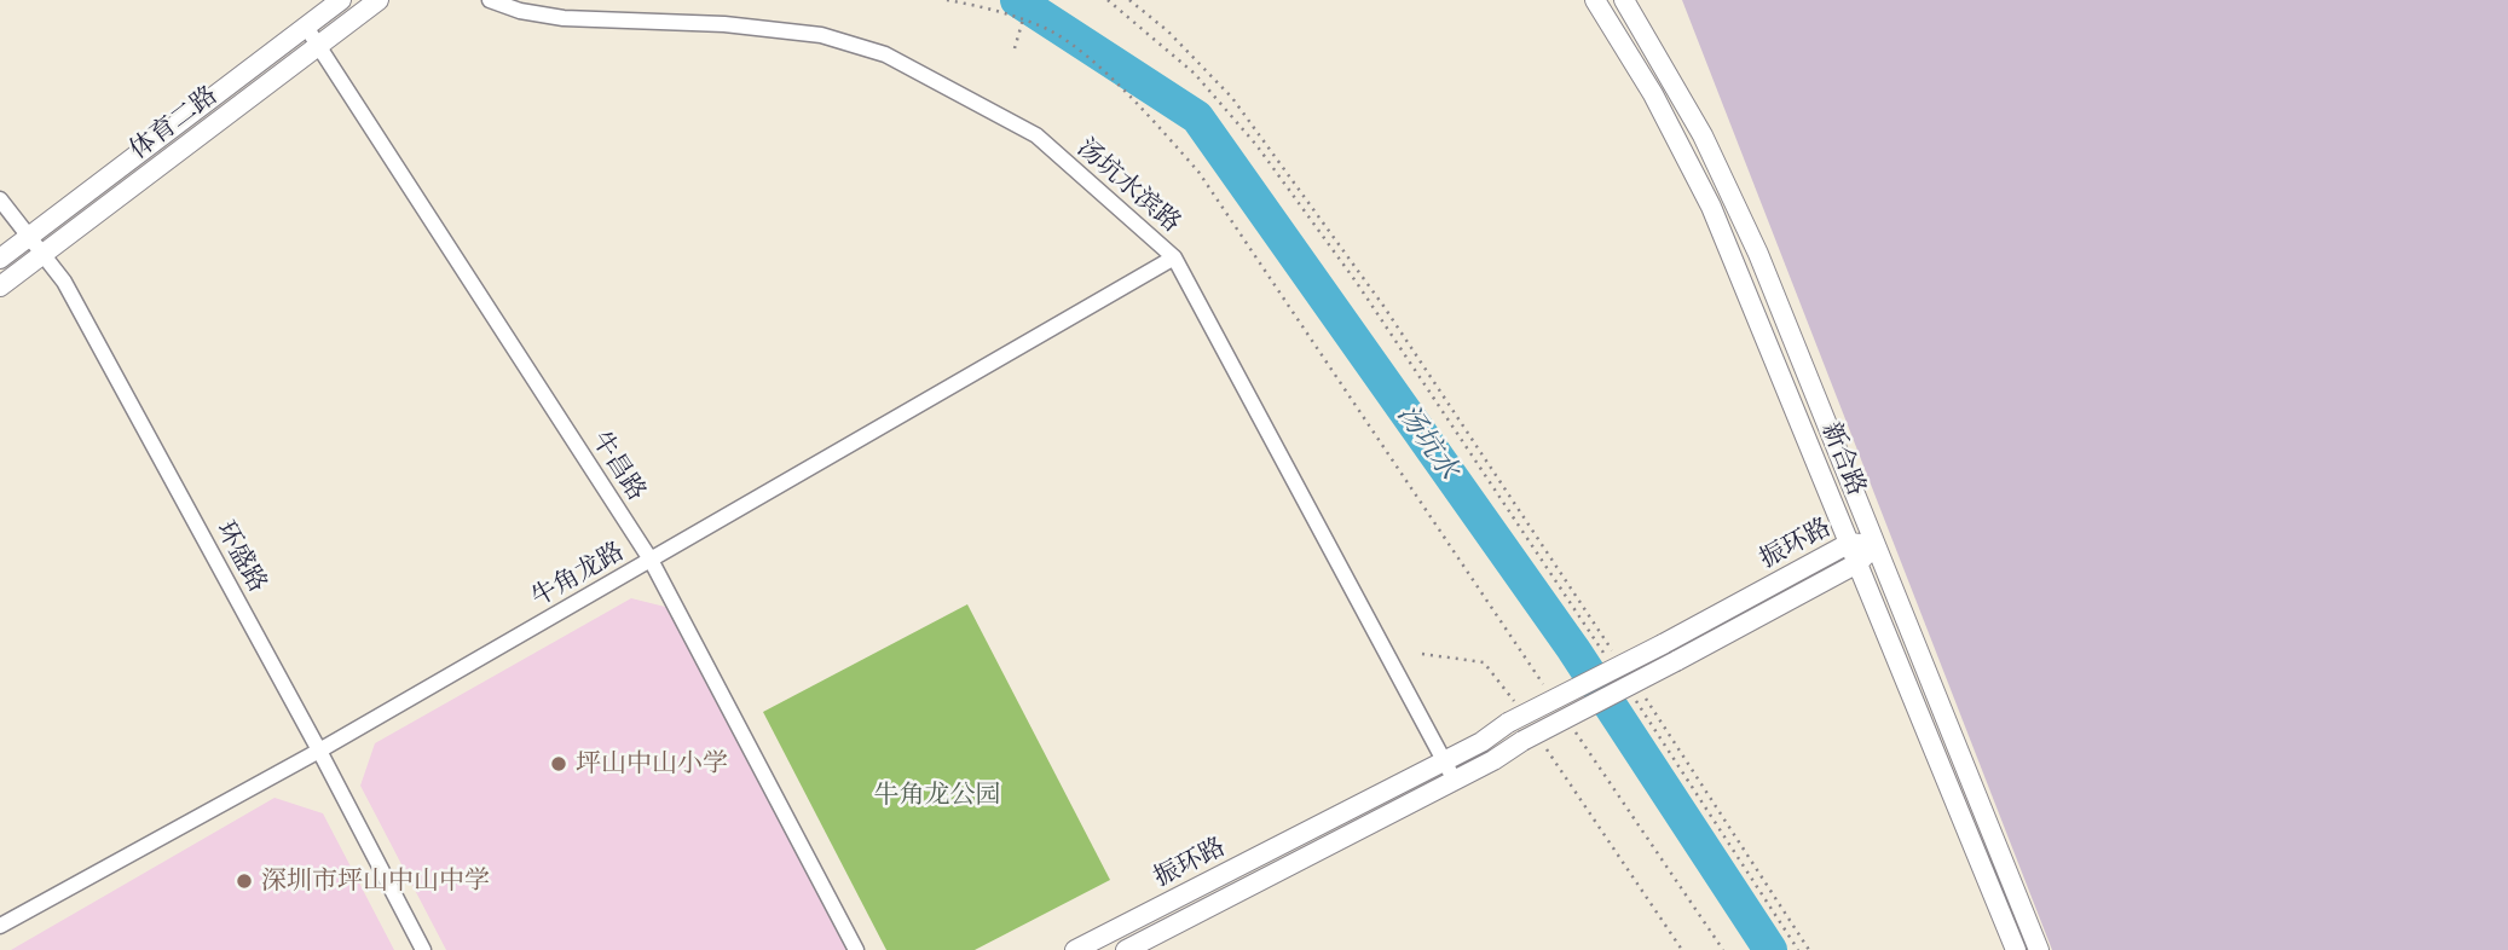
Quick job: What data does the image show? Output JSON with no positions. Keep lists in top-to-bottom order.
{
  "streets": {
    "street": [
      "体育二路",
      "汤坑水滨路",
      "新合路",
      "牛昌路",
      "振环路",
      "环盛路",
      "牛角龙路"
    ]
  },
  "crossings": [
    ["体育二路", "牛昌路"],
    ["体育二路", "环盛路"],
    ["汤坑水滨路", "振环路"],
    ["汤坑水滨路", "牛角龙路"],
    ["新合路", "振环路"],
    ["牛昌路", "牛角龙路"],
    ["环盛路", "牛角龙路"]
  ],
  "water": ["汤坑水"],
  "parks": ["牛角龙公园"],
  "places": ["坪山中山小学", "深圳市坪山中山中学"]
}
